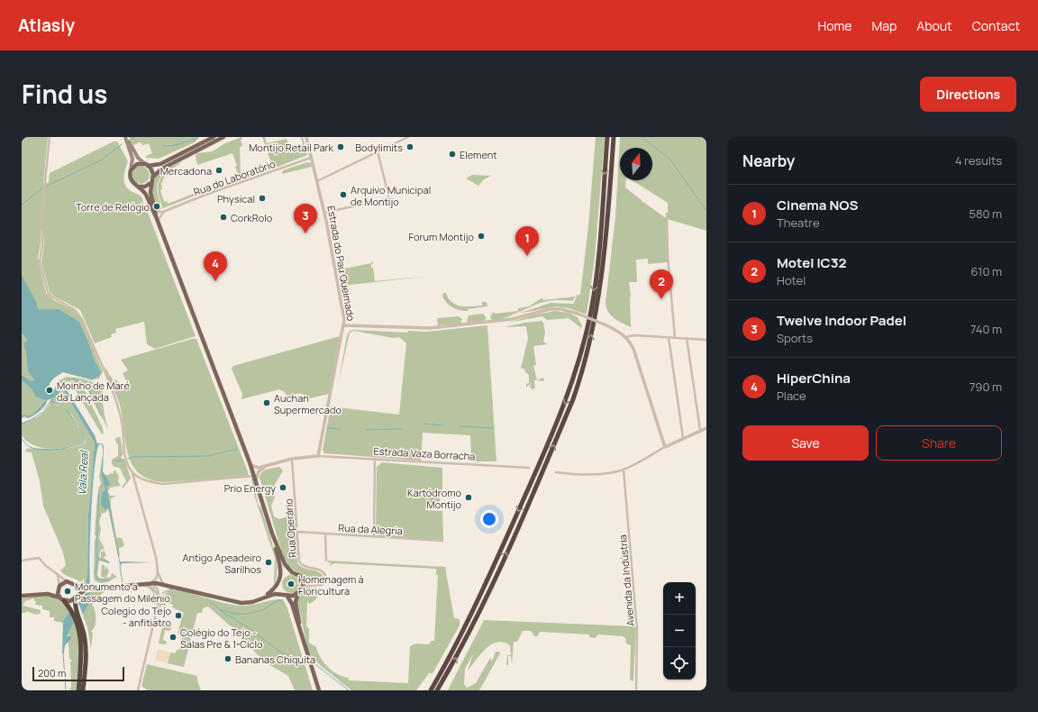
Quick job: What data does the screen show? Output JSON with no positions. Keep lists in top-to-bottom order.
{
  "streets": {
    "street": [
      "Rua do Laboratório",
      "Estrada do Pau Queimado",
      "Estrada Vaza Borracha",
      "Rua Operário",
      "Rua da Alegria",
      "Avenida da Indústria"
    ]
  },
  "crossings": [
    ["Rua do Laboratório", "Estrada do Pau Queimado"],
    ["Estrada do Pau Queimado", "Estrada Vaza Borracha"],
    ["Rua Operário", "Rua da Alegria"]
  ],
  "water": ["Vala Real"],
  "places": [
    "Montijo Retail Park",
    "Bodylimits",
    "Element",
    "Mercadona",
    "Arquivo Municipal de Montijo",
    "Physical",
    "Torre de Relógio",
    "CorkRolo",
    "Forum Montijo",
    "Moinho de Maré da Lançada",
    "Auchan Supermercado",
    "Prio Energy",
    "Kartódromo Montijo",
    "Antigo Apeadeiro Sarilhos",
    "Homenagem à Floricultura",
    "Monumento à Passagem do Milénio",
    "Colegio do Tejo - anfitiatro",
    "Colégio do Tejo - Salas Pre & 1ºCiclo",
    "Bananas Chiquita"
  ],
  "scale_bar": "200 m",
  "north": "top",
  "page": {
    "header": "Atlasly",
    "nav": [
      "Home",
      "Map",
      "About",
      "Contact"
    ],
    "title": "Find us",
    "buttons": [
      "Directions",
      ["Save", "Share"]
    ],
    "heading": ["Nearby", "4 results"],
    "list": [
      {
        "mark": "1",
        "name": "Cinema NOS",
        "note": "Theatre",
        "value": "580 m"
      },
      {
        "mark": "2",
        "name": "Motel IC32",
        "note": "Hotel",
        "value": "610 m"
      },
      {
        "mark": "3",
        "name": "Twelve Indoor Padel",
        "note": "Sports",
        "value": "740 m"
      },
      {
        "mark": "4",
        "name": "HiperChina",
        "note": "Place",
        "value": "790 m"
      }
    ],
    "pins": [
      "3",
      "1",
      "4",
      "2"
    ],
    "map_buttons": ["+", "−"],
    "scale": "200 m"
  }
}
